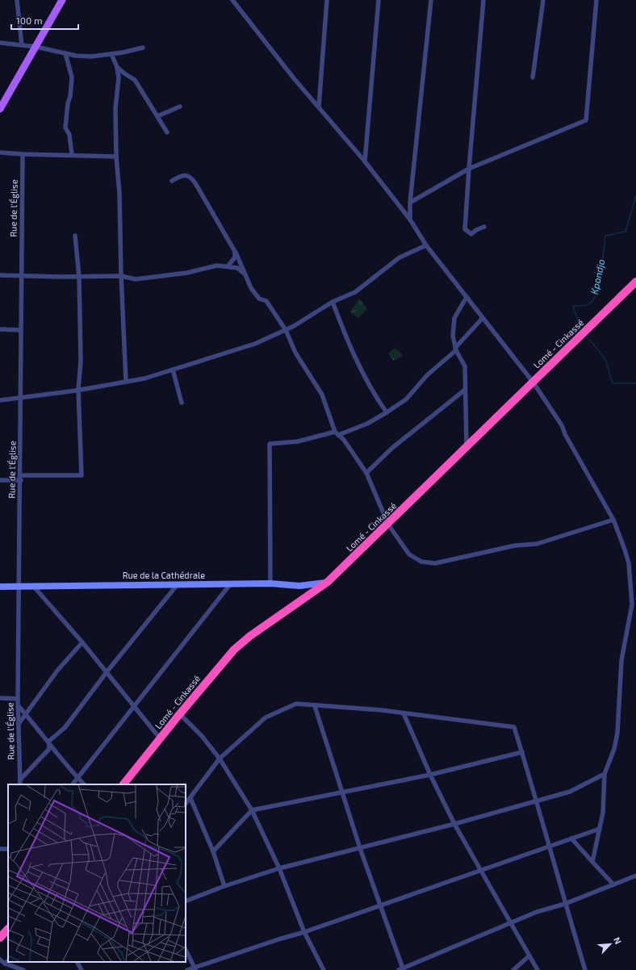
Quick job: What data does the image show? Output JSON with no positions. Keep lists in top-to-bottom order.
{
  "streets": {
    "highway": ["Lomé - Cinkassé"],
    "street": ["Rue de l'Église", "Rue de la Cathédrale"]
  },
  "crossings": [
    ["Rue de l'Église", "Rue de la Cathédrale"],
    ["Lomé - Cinkassé", "Rue de la Cathédrale"]
  ],
  "water": ["Kpondjo"],
  "scale_bar": "100 m",
  "north": "top right"
}
